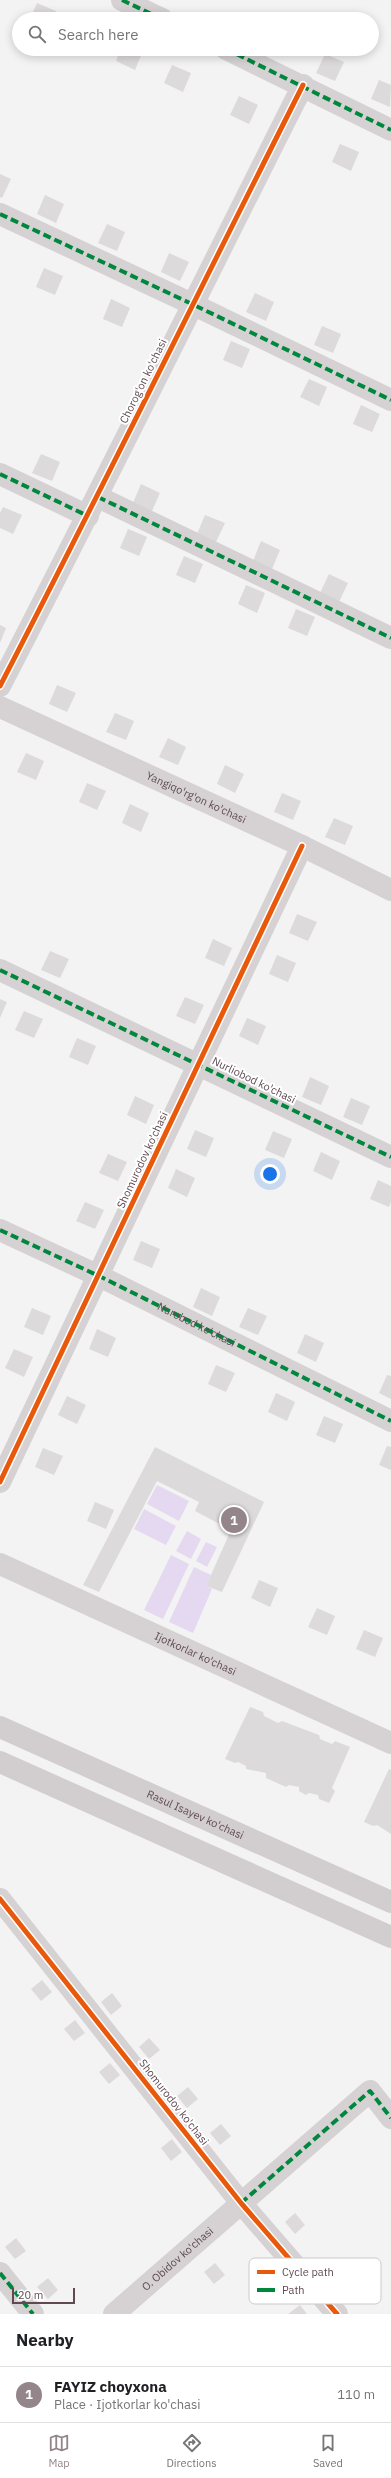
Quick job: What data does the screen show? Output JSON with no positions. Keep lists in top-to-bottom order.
{
  "streets": {
    "main road": ["Rasul Isayev ko'chasi"],
    "street": [
      "Chorog'on ko'chasi",
      "Yangiqo'rg'on ko'chasi",
      "Nurliobod ko'chasi",
      "Shomurodov ko'chasi",
      "Nurobod ko'chasi",
      "Ijotkorlar ko'chasi",
      "O. Obidov ko'chasi"
    ]
  },
  "crossings": [
    ["Yangiqo'rg'on ko'chasi", "Shomurodov ko'chasi"],
    ["Nurliobod ko'chasi", "Shomurodov ko'chasi"],
    ["Shomurodov ko'chasi", "Nurobod ko'chasi"],
    ["Shomurodov ko'chasi", "O. Obidov ko'chasi"]
  ],
  "legend": ["Cycle path", "Path"],
  "scale_bar": "20 m",
  "page": {
    "search": "Search here",
    "pins": "1",
    "scale": "20 m",
    "heading": "Nearby",
    "list": [
      {
        "mark": "1",
        "name": "FAYIZ choyxona",
        "note": "Place · Ijotkorlar ko'chasi",
        "value": "110 m"
      }
    ],
    "nav": ["Map", "Directions", "Saved"]
  }
}
